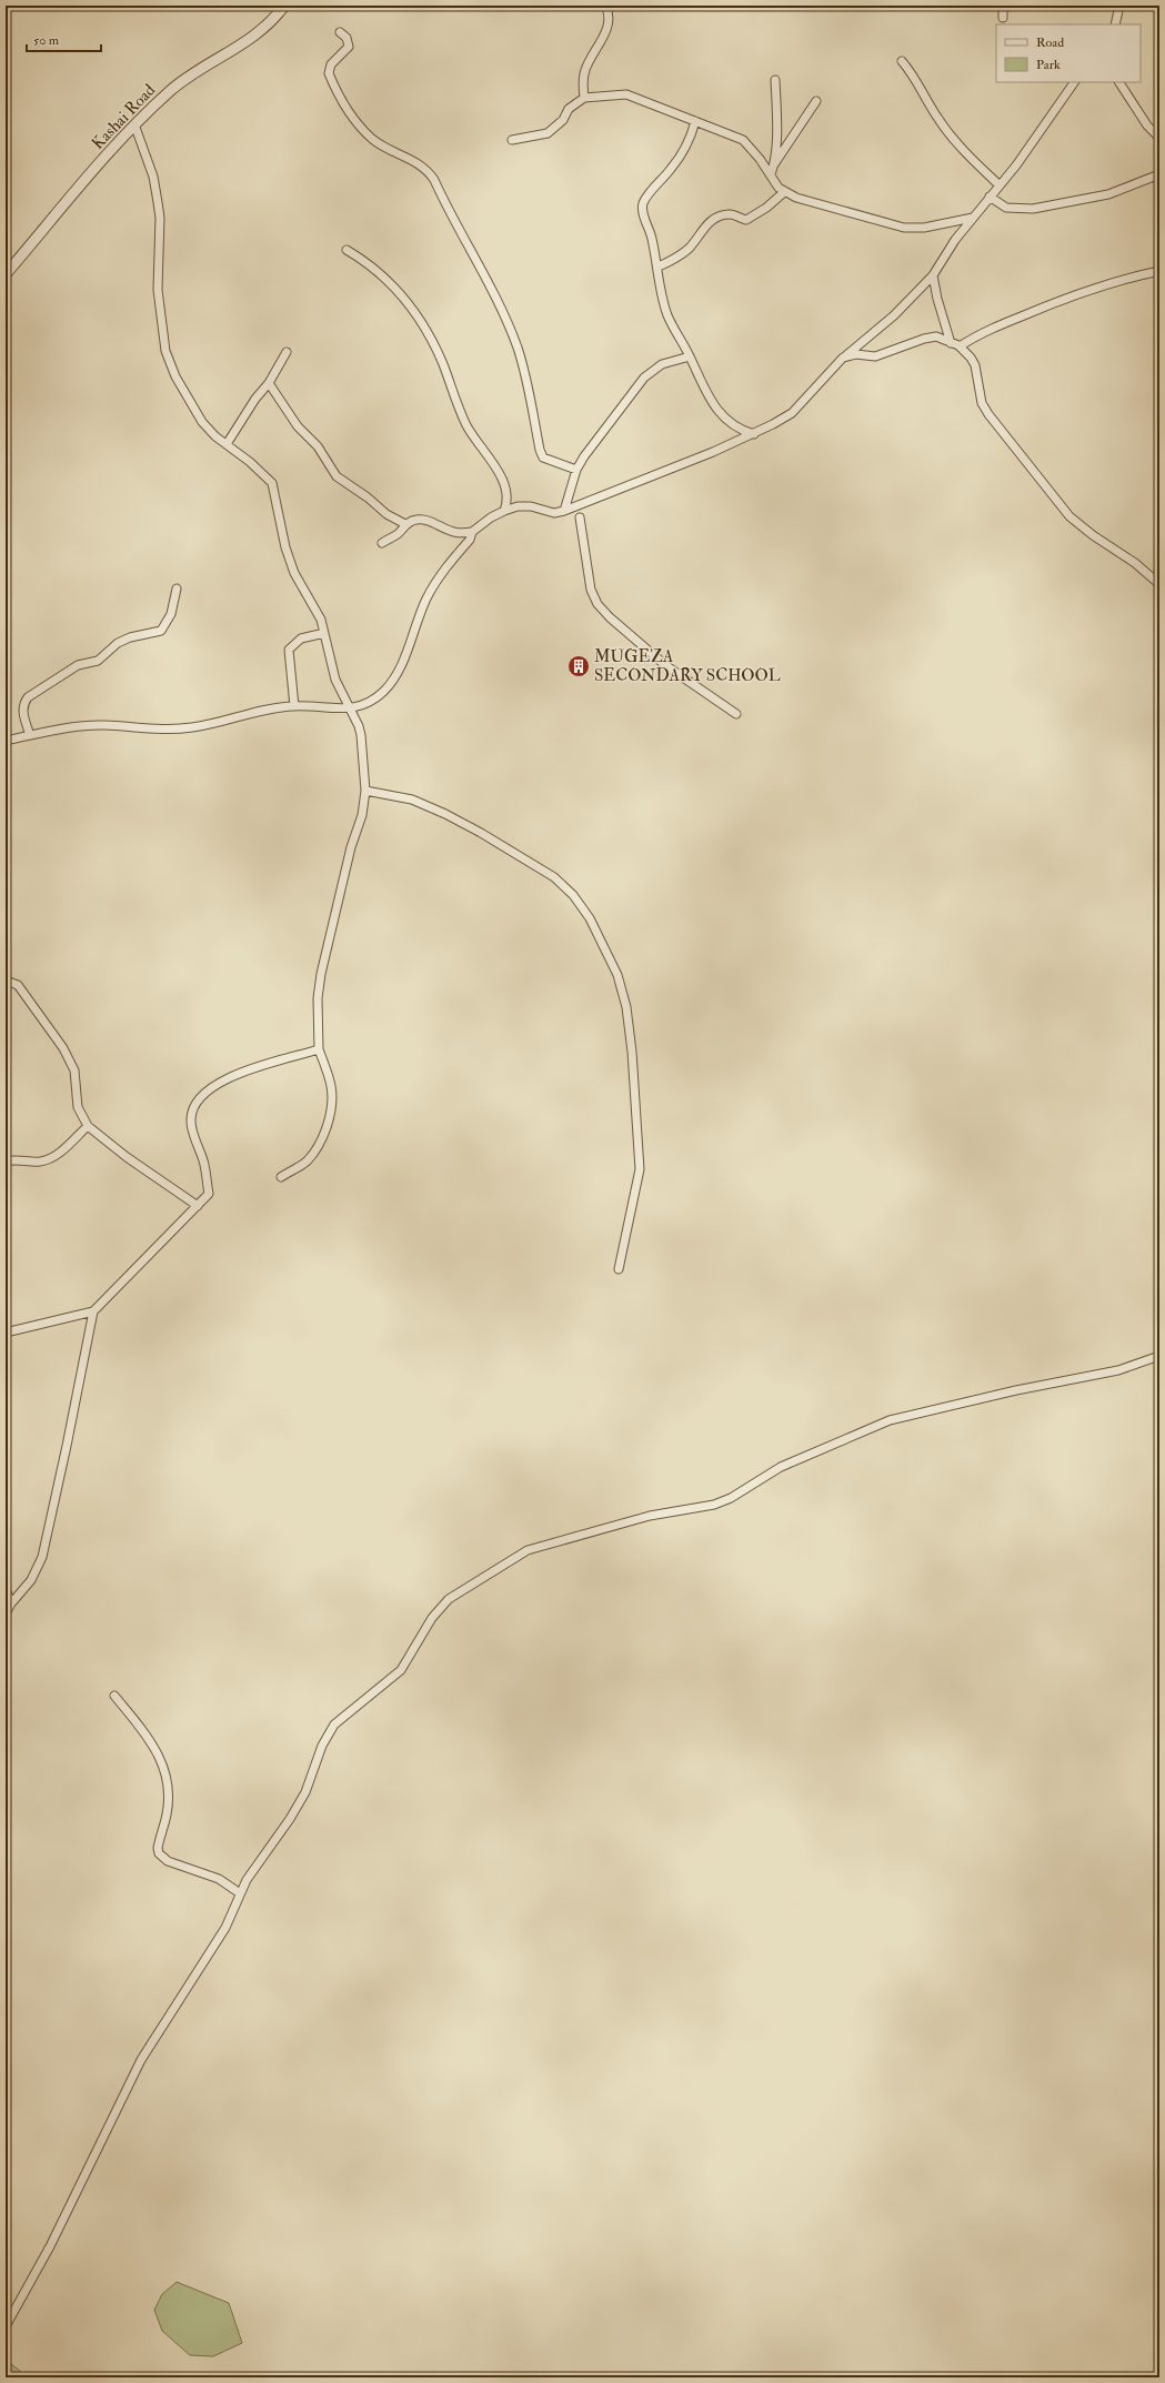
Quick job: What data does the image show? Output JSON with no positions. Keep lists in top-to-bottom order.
{
  "streets": {
    "street": ["Kashai Road"]
  },
  "places": {
    "building": ["MUGEZA SECONDARY SCHOOL"]
  },
  "legend": ["Road", "Park"],
  "scale_bar": "50 m"
}
